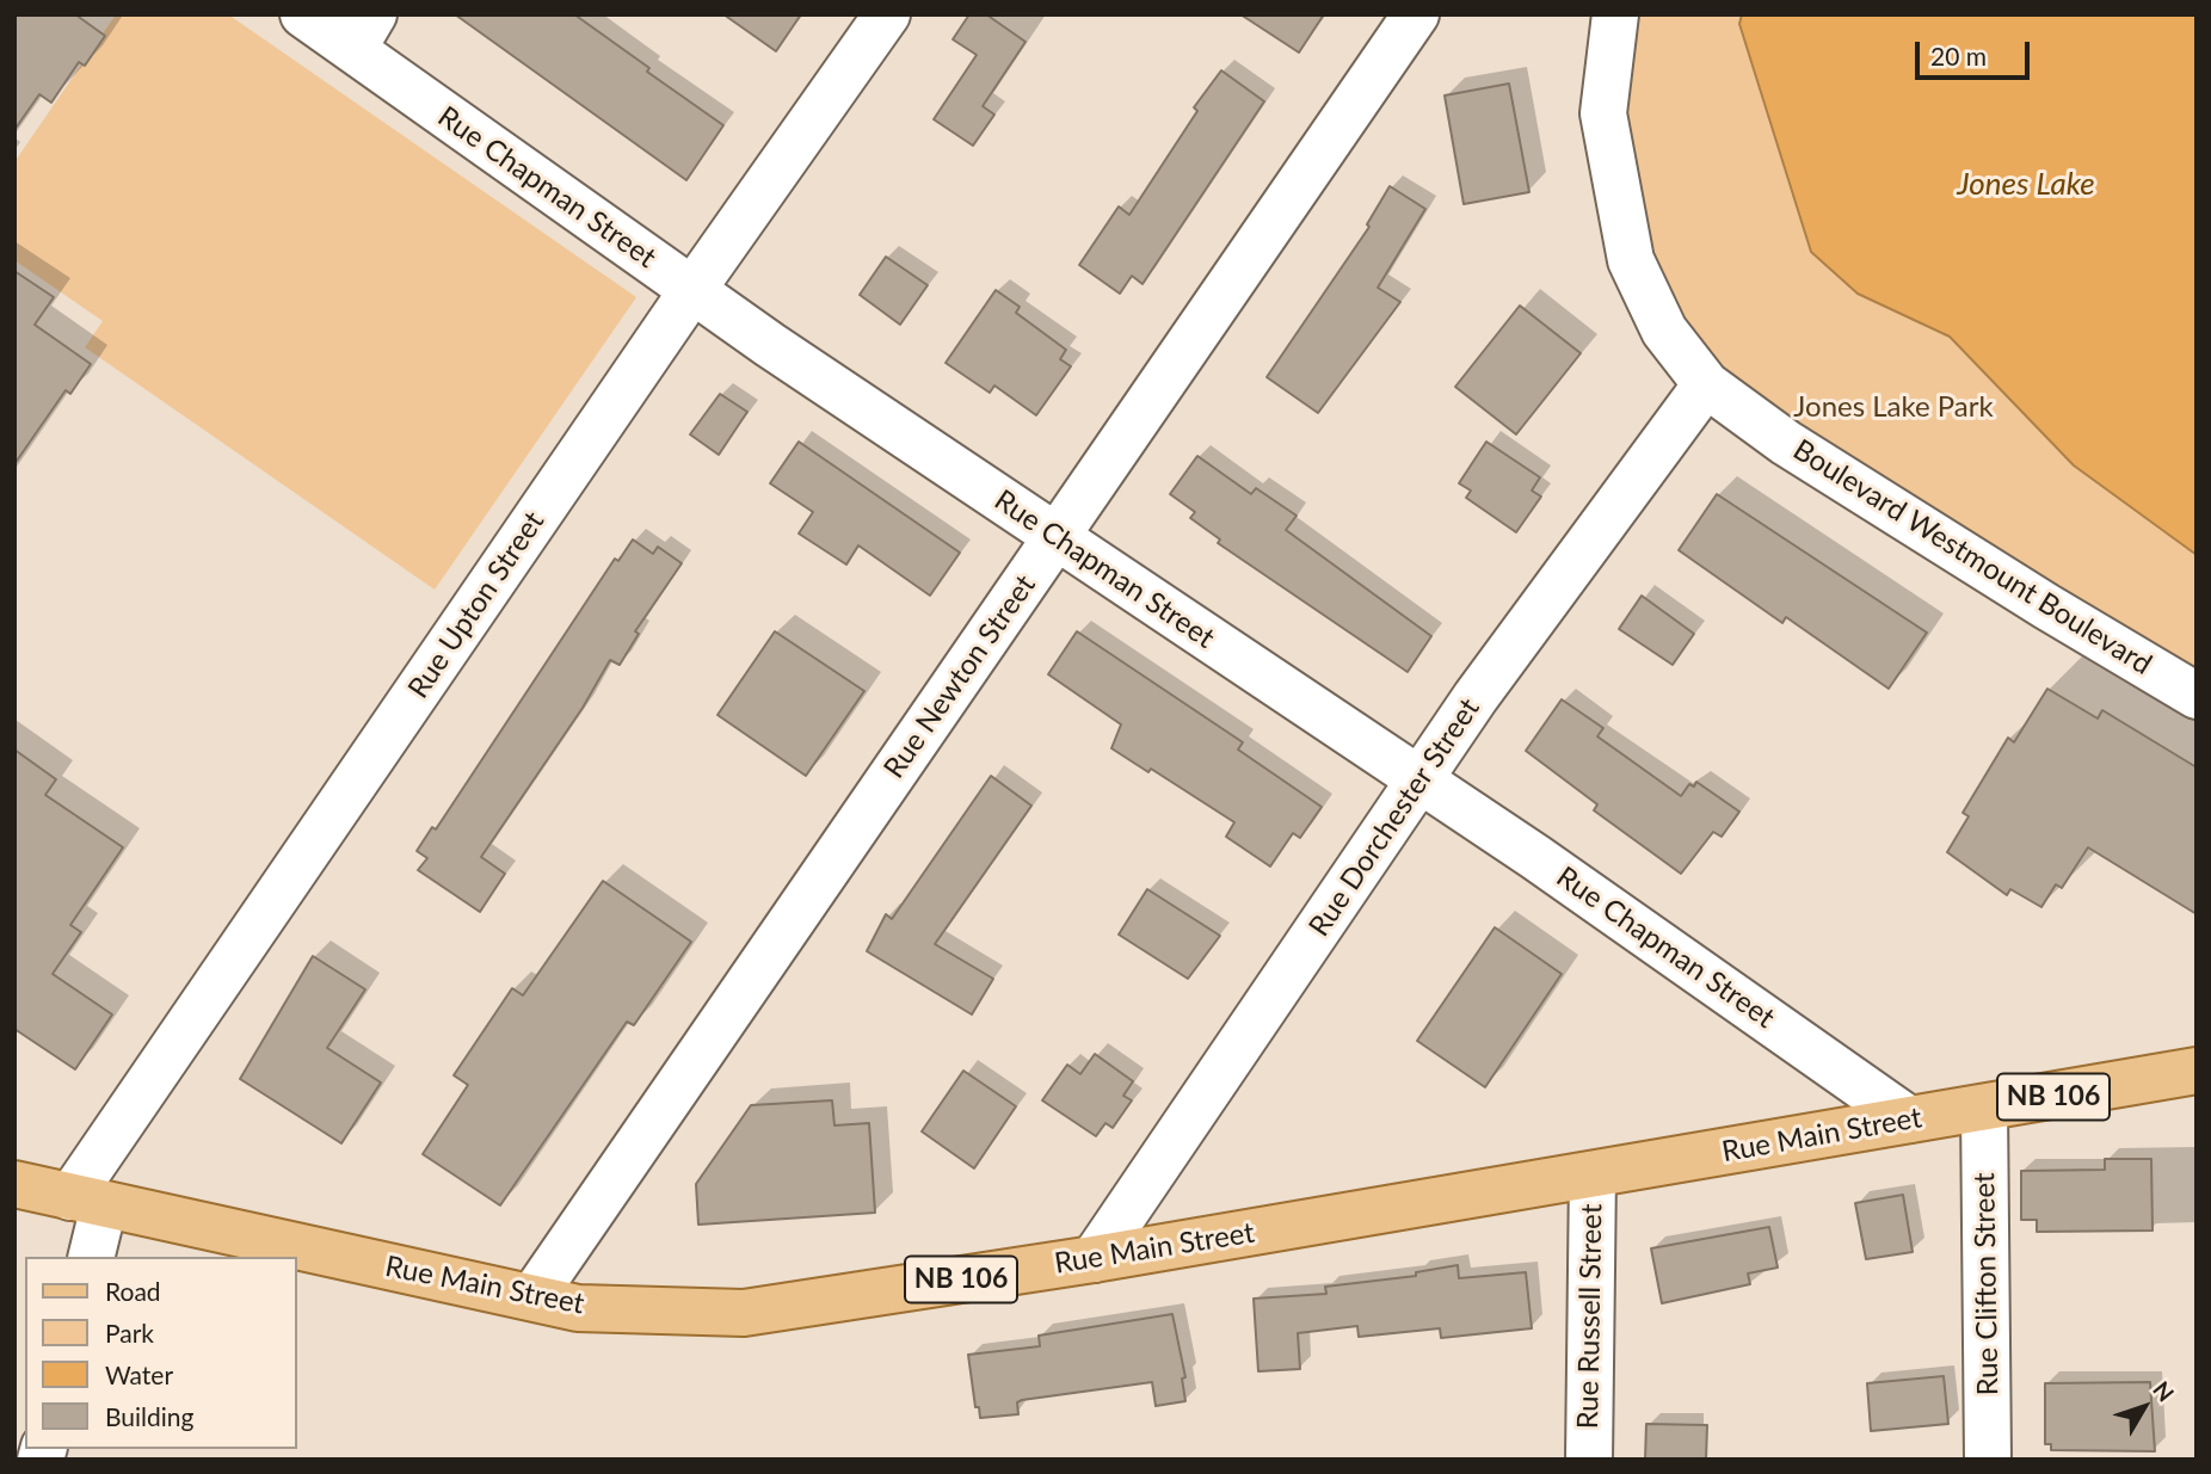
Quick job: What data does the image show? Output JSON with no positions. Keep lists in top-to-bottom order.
{
  "streets": {
    "main road": ["NB 106", "Rue Main Street"],
    "street": [
      "Rue Chapman Street",
      "Boulevard Westmount Boulevard",
      "Rue Upton Street",
      "Rue Newton Street",
      "Rue Dorchester Street",
      "Rue Clifton Street",
      "Rue Russell Street"
    ]
  },
  "crossings": [
    ["Rue Chapman Street", "Rue Upton Street"],
    ["Rue Chapman Street", "Rue Newton Street"],
    ["Rue Chapman Street", "Rue Dorchester Street"],
    ["Rue Chapman Street", "Rue Main Street"],
    ["Boulevard Westmount Boulevard", "Rue Dorchester Street"],
    ["Rue Upton Street", "Rue Main Street"],
    ["Rue Newton Street", "Rue Main Street"],
    ["Rue Dorchester Street", "Rue Main Street"],
    ["Rue Main Street", "Rue Clifton Street"],
    ["Rue Main Street", "Rue Russell Street"]
  ],
  "water": ["Jones Lake"],
  "parks": ["Jones Lake Park"],
  "legend": [
    "Road",
    "Park",
    "Water",
    "Building"
  ],
  "scale_bar": "20 m",
  "north": "top right"
}
